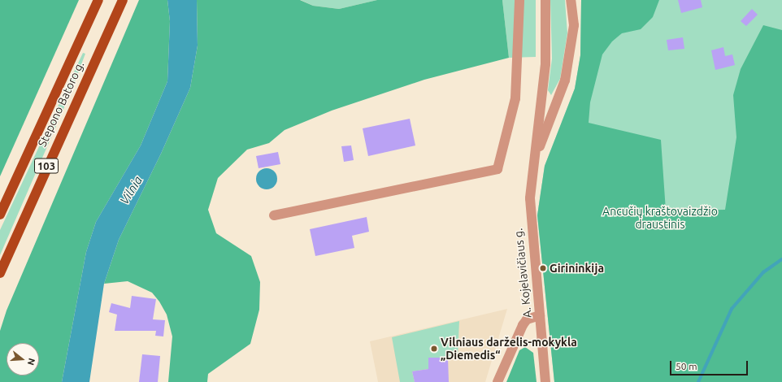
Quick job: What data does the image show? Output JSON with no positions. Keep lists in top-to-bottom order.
{
  "streets": {
    "main road": ["Stepono Batoro g.", "103"],
    "street": ["A. Kojelavičiaus g."]
  },
  "water": ["Vilnia"],
  "parks": ["Ancučių kraštovaizdžio draustinis"],
  "places": ["Girininkija", "Vilniaus darželis-mokykla „Diemedis“"],
  "scale_bar": "50 m",
  "north": "right"
}
